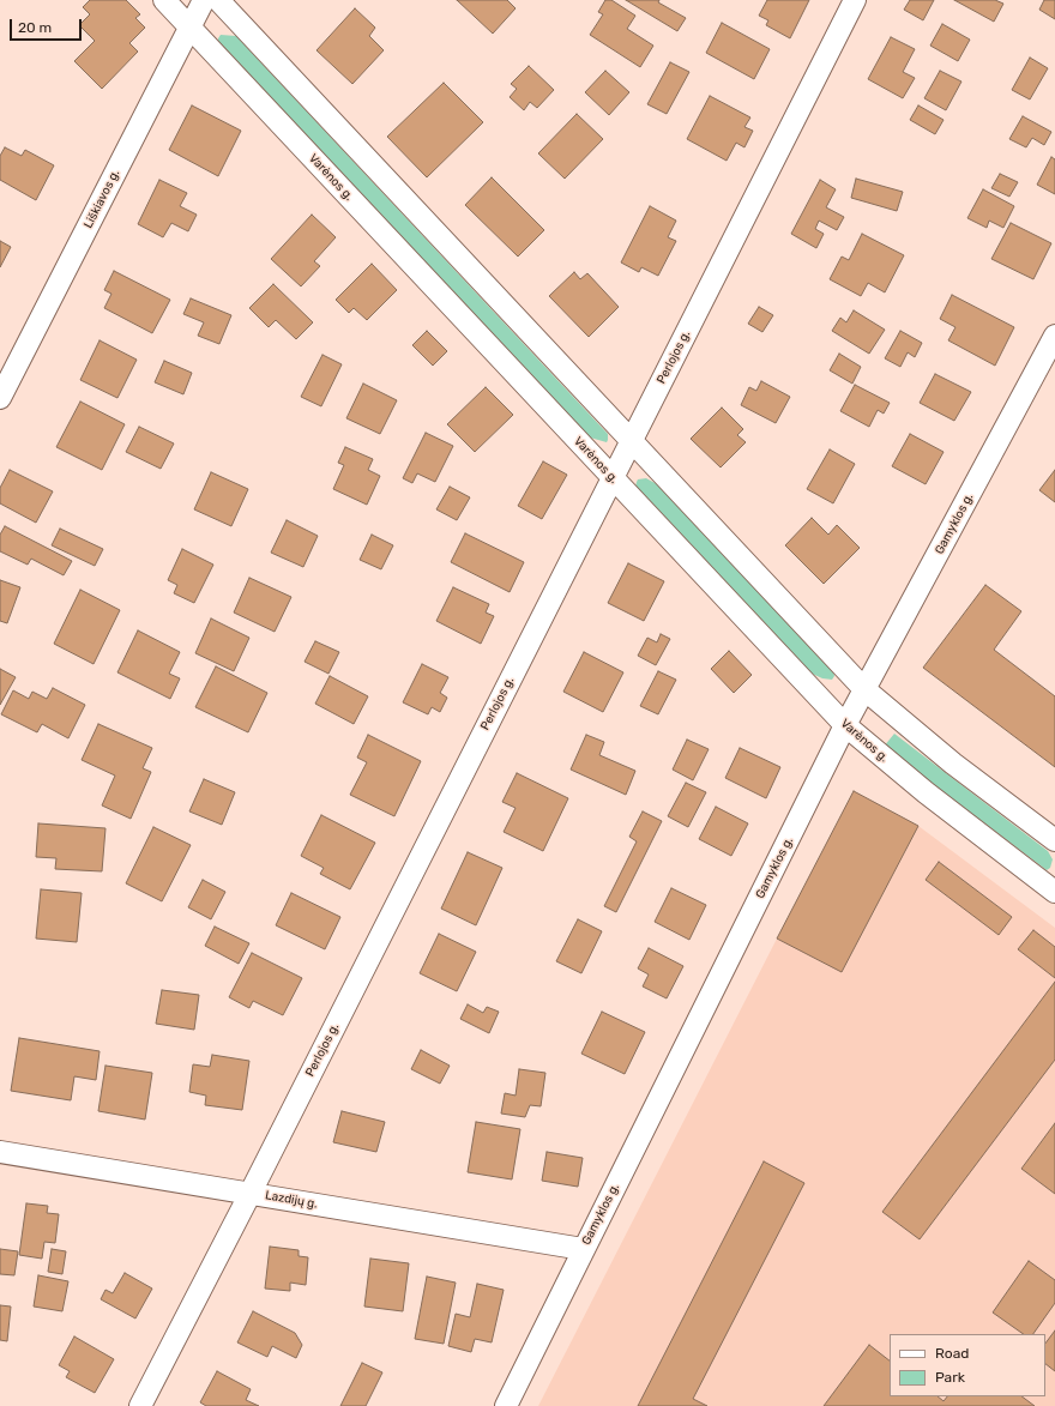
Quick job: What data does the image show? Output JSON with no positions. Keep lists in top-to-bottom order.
{
  "streets": {
    "street": [
      "Varėnos g.",
      "Liškiavos g.",
      "Perlojos g.",
      "Gamyklos g.",
      "Lazdijų g."
    ]
  },
  "crossings": [
    ["Varėnos g.", "Liškiavos g."],
    ["Varėnos g.", "Perlojos g."],
    ["Varėnos g.", "Gamyklos g."],
    ["Perlojos g.", "Lazdijų g."],
    ["Gamyklos g.", "Lazdijų g."]
  ],
  "legend": ["Road", "Park"],
  "scale_bar": "20 m"
}
